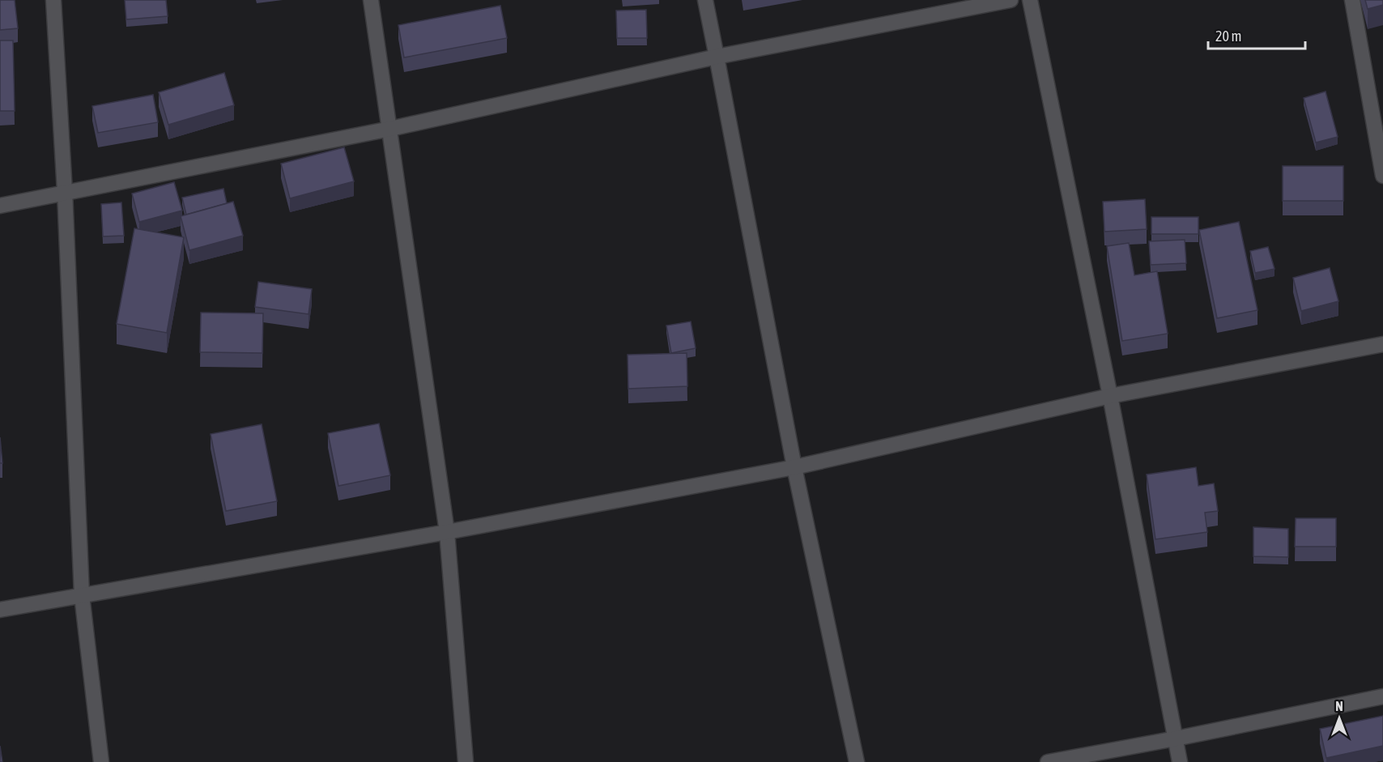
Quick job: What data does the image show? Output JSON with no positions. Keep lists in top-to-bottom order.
{
  "scale_bar": "20 m",
  "north": "top"
}
